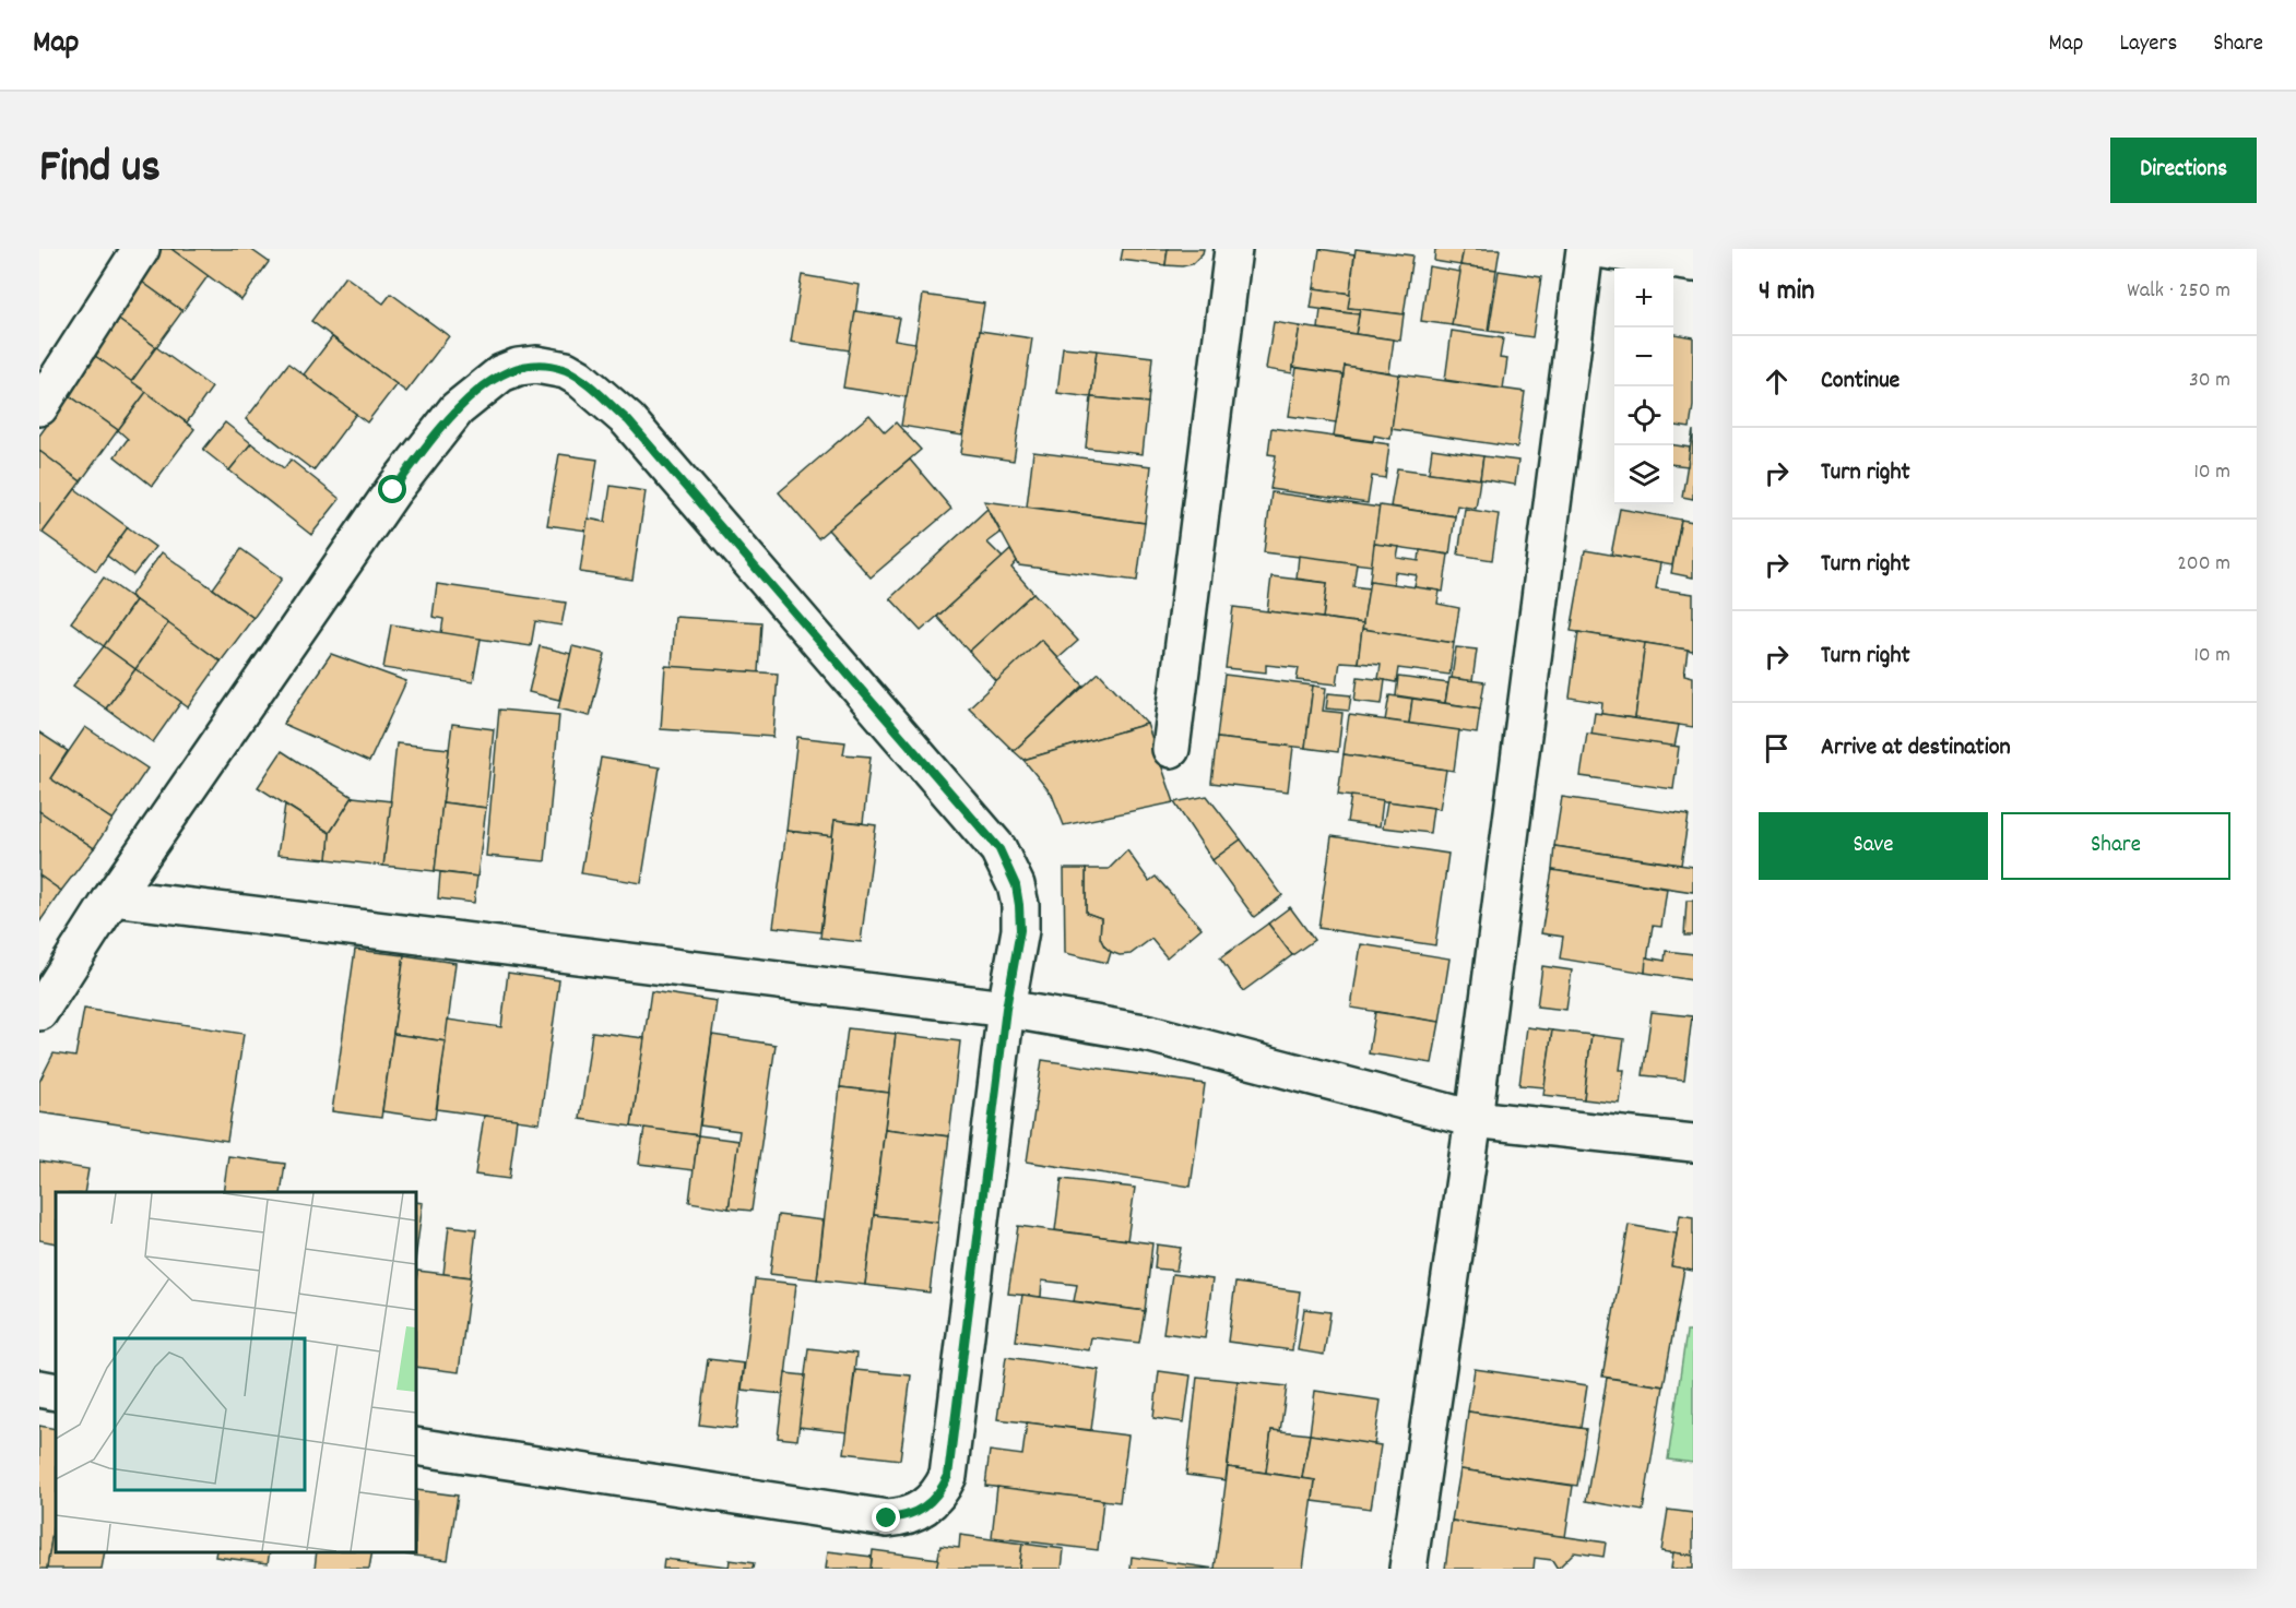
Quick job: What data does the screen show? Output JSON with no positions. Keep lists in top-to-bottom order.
{
  "page": {
    "header": "Map",
    "nav": ["Map", "Layers", "Share"],
    "title": "Find us",
    "buttons": [
      "Directions",
      ["Save", "Share"]
    ],
    "heading": ["4 min", "Walk · 250 m"],
    "map_buttons": ["+", "−"],
    "list": [
      ["Continue", "30 m"],
      ["Turn right", "10 m"],
      ["Turn right", "200 m"],
      ["Turn right", "10 m"],
      "Arrive at destination"
    ]
  }
}
